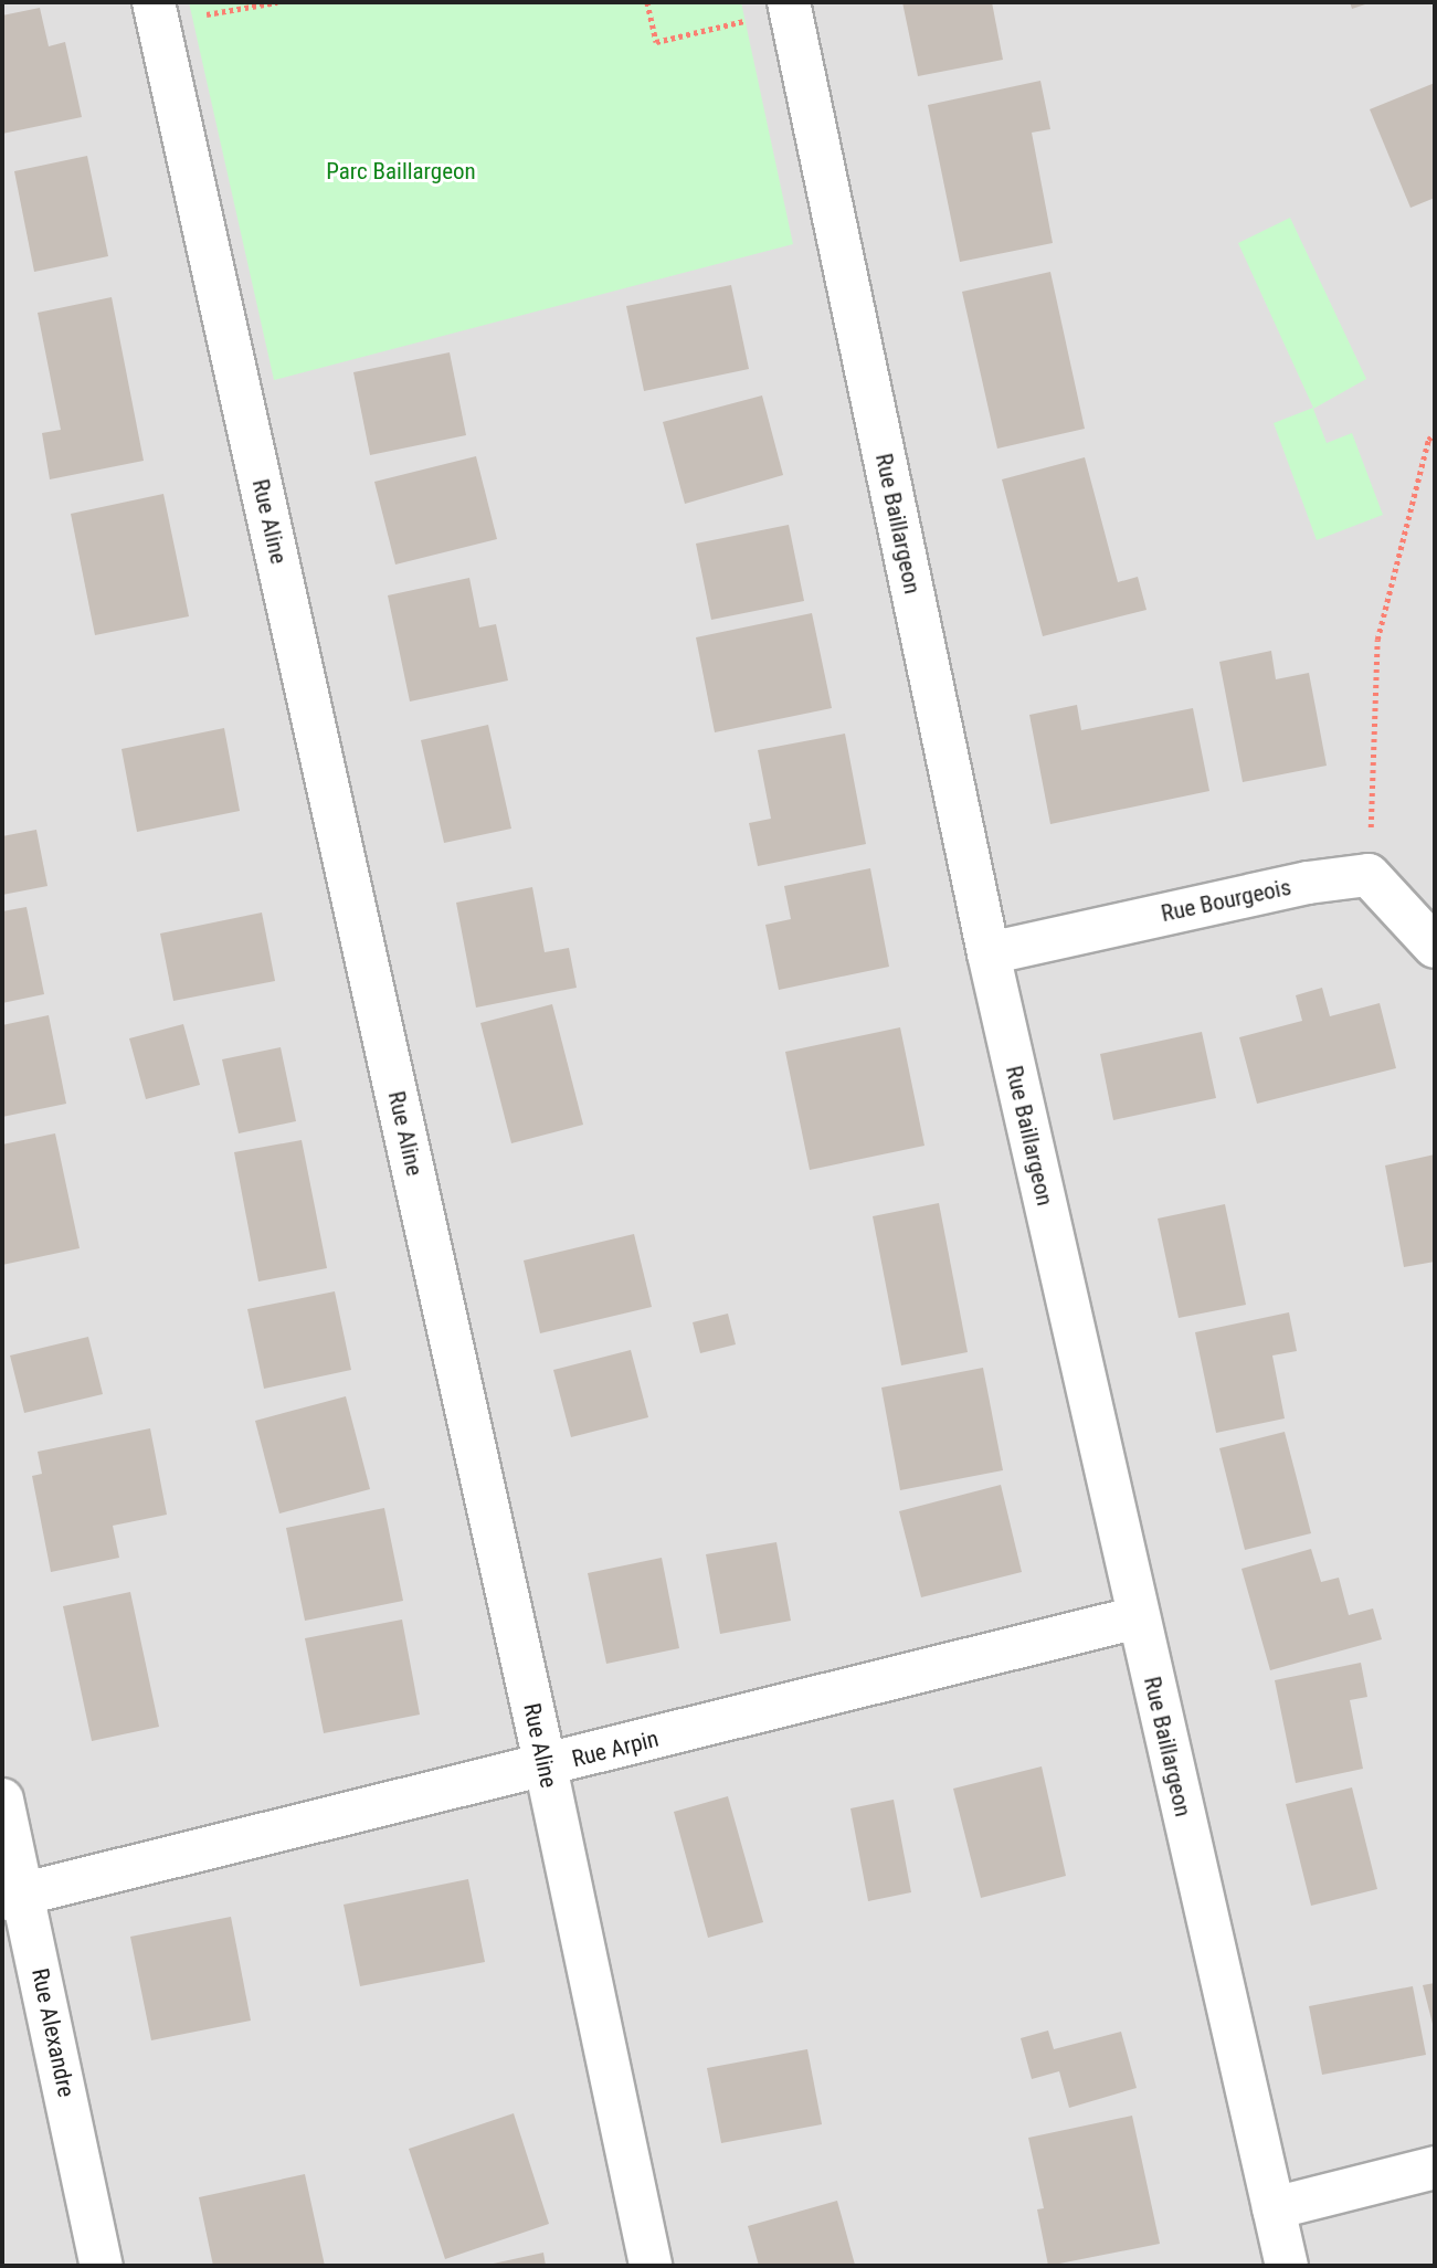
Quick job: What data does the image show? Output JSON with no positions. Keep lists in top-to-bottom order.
{
  "streets": {
    "street": [
      "Rue Aline",
      "Rue Baillargeon",
      "Rue Bourgeois",
      "Rue Arpin",
      "Rue Alexandre"
    ]
  },
  "crossings": [
    ["Rue Aline", "Rue Arpin"],
    ["Rue Baillargeon", "Rue Bourgeois"],
    ["Rue Baillargeon", "Rue Arpin"],
    ["Rue Arpin", "Rue Alexandre"]
  ],
  "parks": ["Parc Baillargeon"]
}
